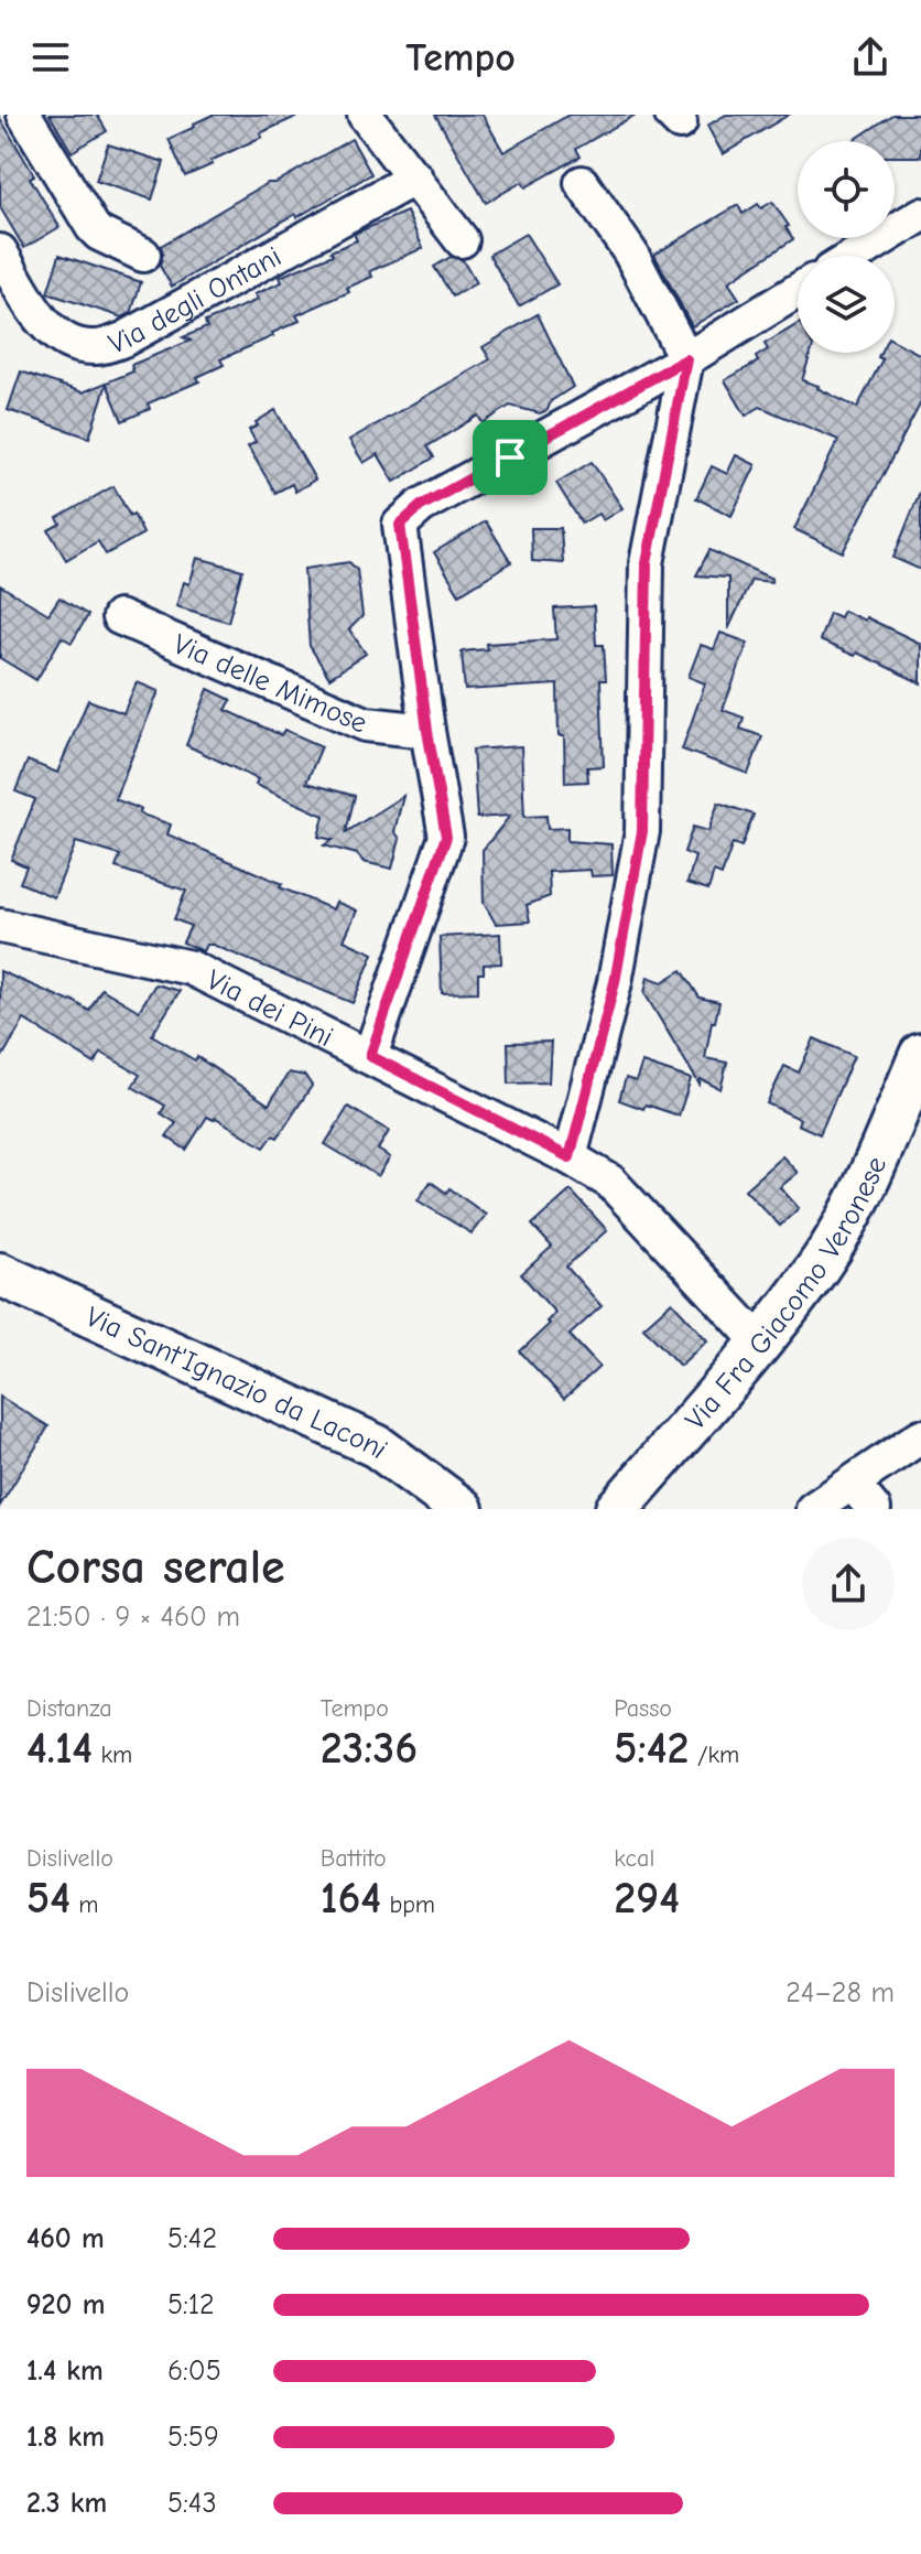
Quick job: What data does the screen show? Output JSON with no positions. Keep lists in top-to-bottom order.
{
  "streets": {
    "street": [
      "Via degli Ontani",
      "Via delle Mimose",
      "Via dei Pini",
      "Via Fra Giacomo Veronese",
      "Via Sant'Ignazio da Laconi"
    ]
  },
  "crossings": [
    ["Via dei Pini", "Via Fra Giacomo Veronese"]
  ],
  "page": {
    "header": "Tempo",
    "heading": ["Corsa serale", "21:50 · 9 × 460 m"],
    "stats": [
      ["Distanza", "4.14 km"],
      ["Tempo", "23:36"],
      ["Passo", "5:42 /km"],
      ["Dislivello", "54 m"],
      ["Battito", "164 bpm"],
      ["kcal", "294"]
    ],
    "chart": ["Dislivello", "24–28 m"],
    "list": [
      {
        "name": "460 m",
        "note": "5:42"
      },
      {
        "name": "920 m",
        "note": "5:12"
      },
      {
        "name": "1.4 km",
        "note": "6:05"
      },
      {
        "name": "1.8 km",
        "note": "5:59"
      },
      {
        "name": "2.3 km",
        "note": "5:43"
      }
    ]
  }
}
